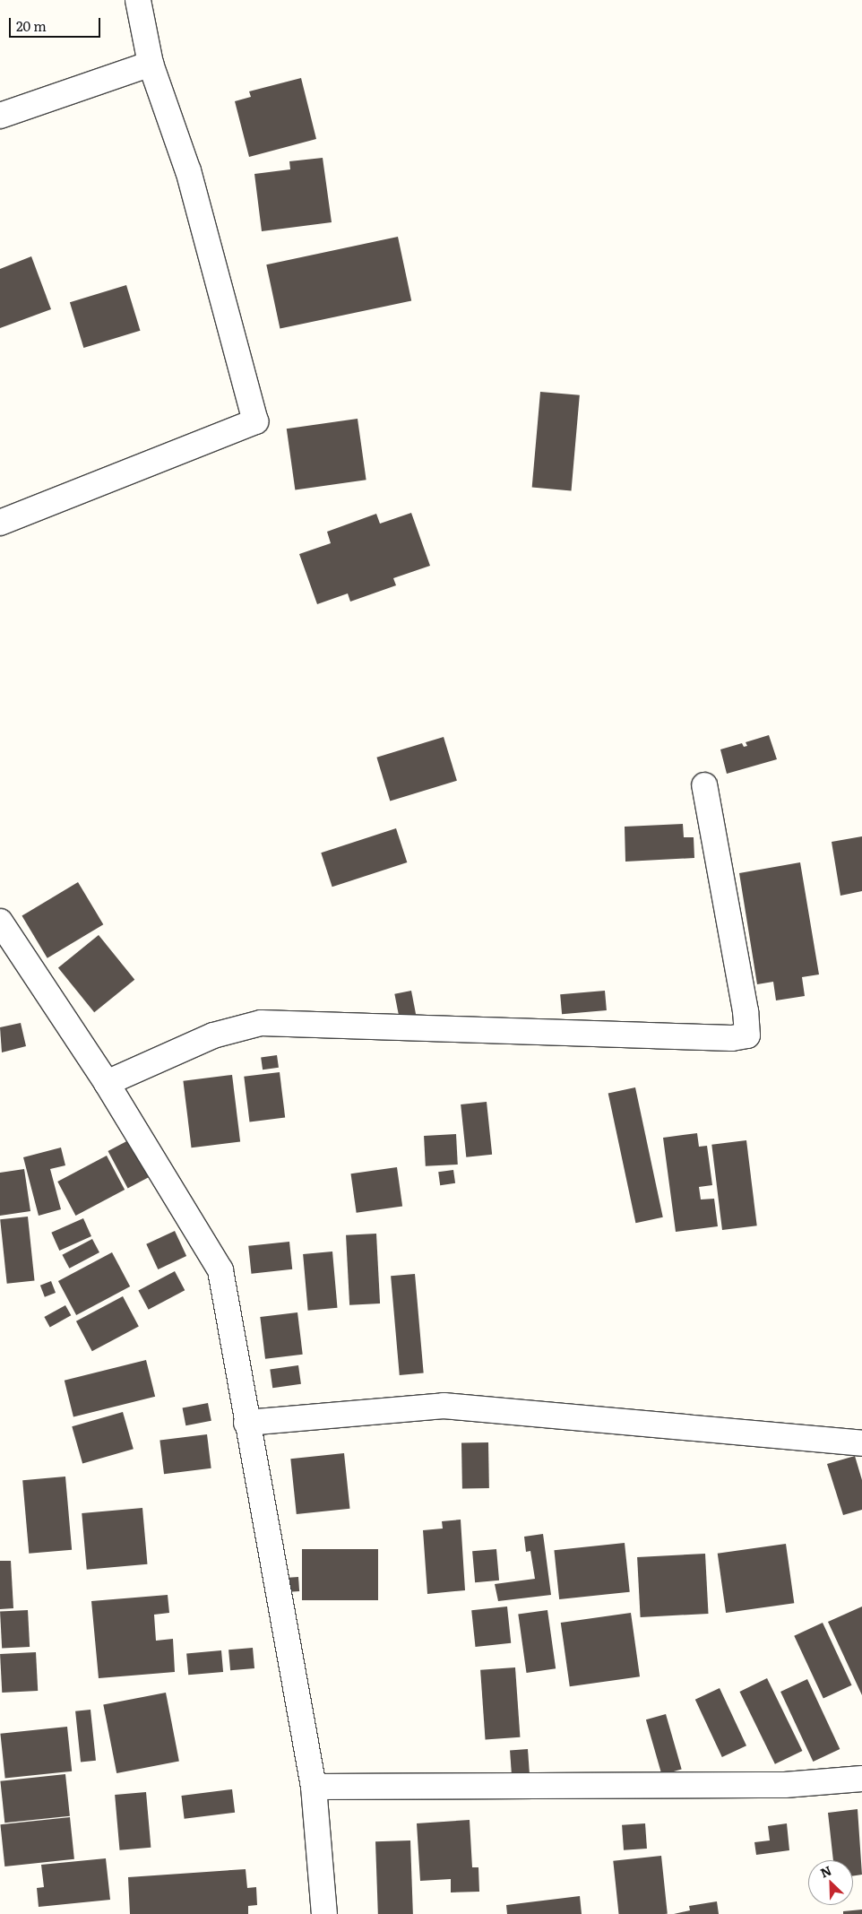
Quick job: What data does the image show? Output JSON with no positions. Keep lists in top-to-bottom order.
{
  "scale_bar": "20 m",
  "north": "top left"
}
